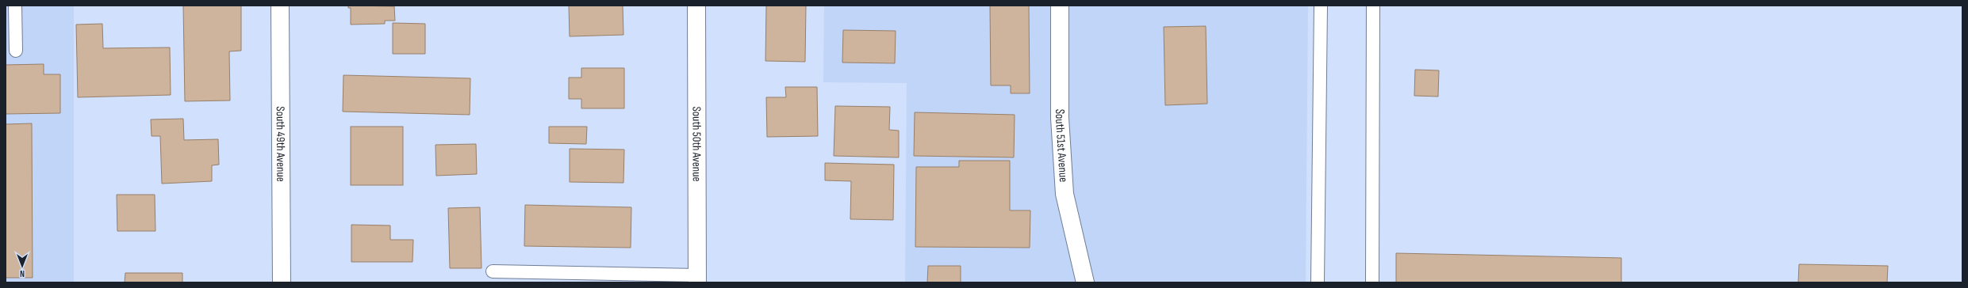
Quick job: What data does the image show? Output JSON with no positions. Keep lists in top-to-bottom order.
{
  "streets": {
    "street": ["South 49th Avenue", "South 50th Avenue", "South 51st Avenue"]
  },
  "north": "bottom"
}
